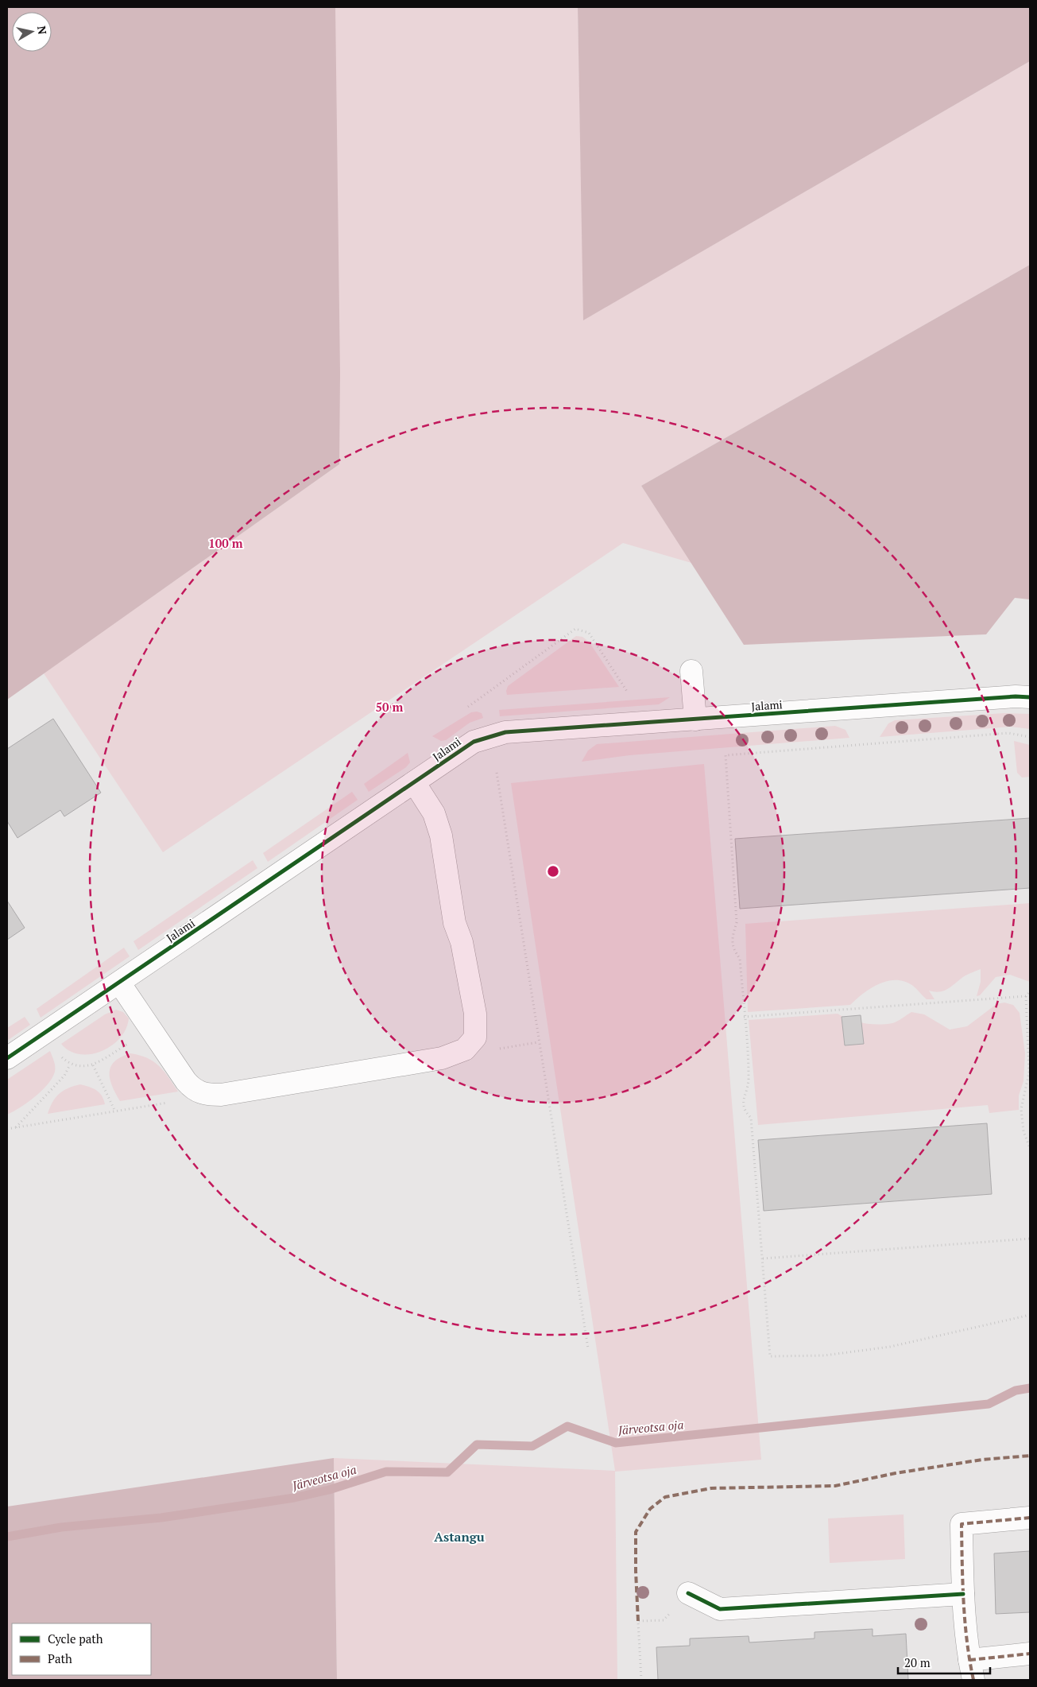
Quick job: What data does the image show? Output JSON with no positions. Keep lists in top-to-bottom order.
{
  "streets": {
    "street": ["Jalami"]
  },
  "districts": ["Astangu"],
  "water": ["Järveotsa oja"],
  "legend": ["Cycle path", "Path"],
  "scale_bar": "20 m",
  "north": "right",
  "rings": ["100 m", "50 m"]
}
